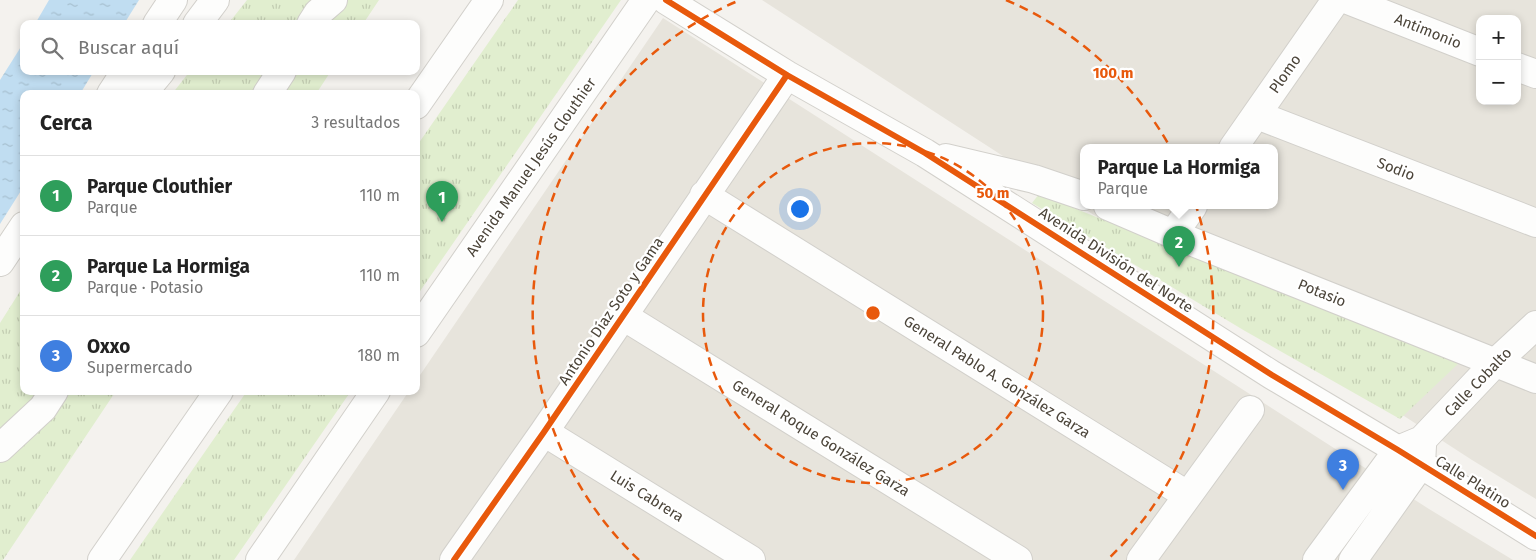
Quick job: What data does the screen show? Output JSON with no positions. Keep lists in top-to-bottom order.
{
  "streets": {
    "street": [
      "Antimonio",
      "Plomo",
      "Avenida Manuel Jesús Clouthier",
      "Sodio",
      "Avenida División del Norte",
      "Potasio",
      "Antonio Díaz Soto y Gama",
      "General Pablo A. González Garza",
      "Calle Cobalto",
      "General Roque González Garza",
      "Calle Platino",
      "Luis Cabrera"
    ]
  },
  "crossings": [
    ["Plomo", "Sodio"],
    ["Avenida División del Norte", "Antonio Díaz Soto y Gama"],
    ["Potasio", "Calle Cobalto"],
    ["Antonio Díaz Soto y Gama", "General Pablo A. González Garza"],
    ["Antonio Díaz Soto y Gama", "General Roque González Garza"],
    ["Antonio Díaz Soto y Gama", "Luis Cabrera"],
    ["Calle Cobalto", "Calle Platino"]
  ],
  "page": {
    "map_buttons": ["+", "−"],
    "search": "Buscar aquí",
    "heading": ["Cerca", "3 resultados"],
    "popup": ["Parque La Hormiga", "Parque"],
    "list": [
      {
        "mark": "1",
        "name": "Parque Clouthier",
        "note": "Parque",
        "value": "110 m"
      },
      {
        "mark": "2",
        "name": "Parque La Hormiga",
        "note": "Parque · Potasio",
        "value": "110 m"
      },
      {
        "mark": "3",
        "name": "Oxxo",
        "note": "Supermercado",
        "value": "180 m"
      }
    ],
    "pins": ["1", "2", "3"]
  },
  "rings": ["100 m", "50 m"]
}
